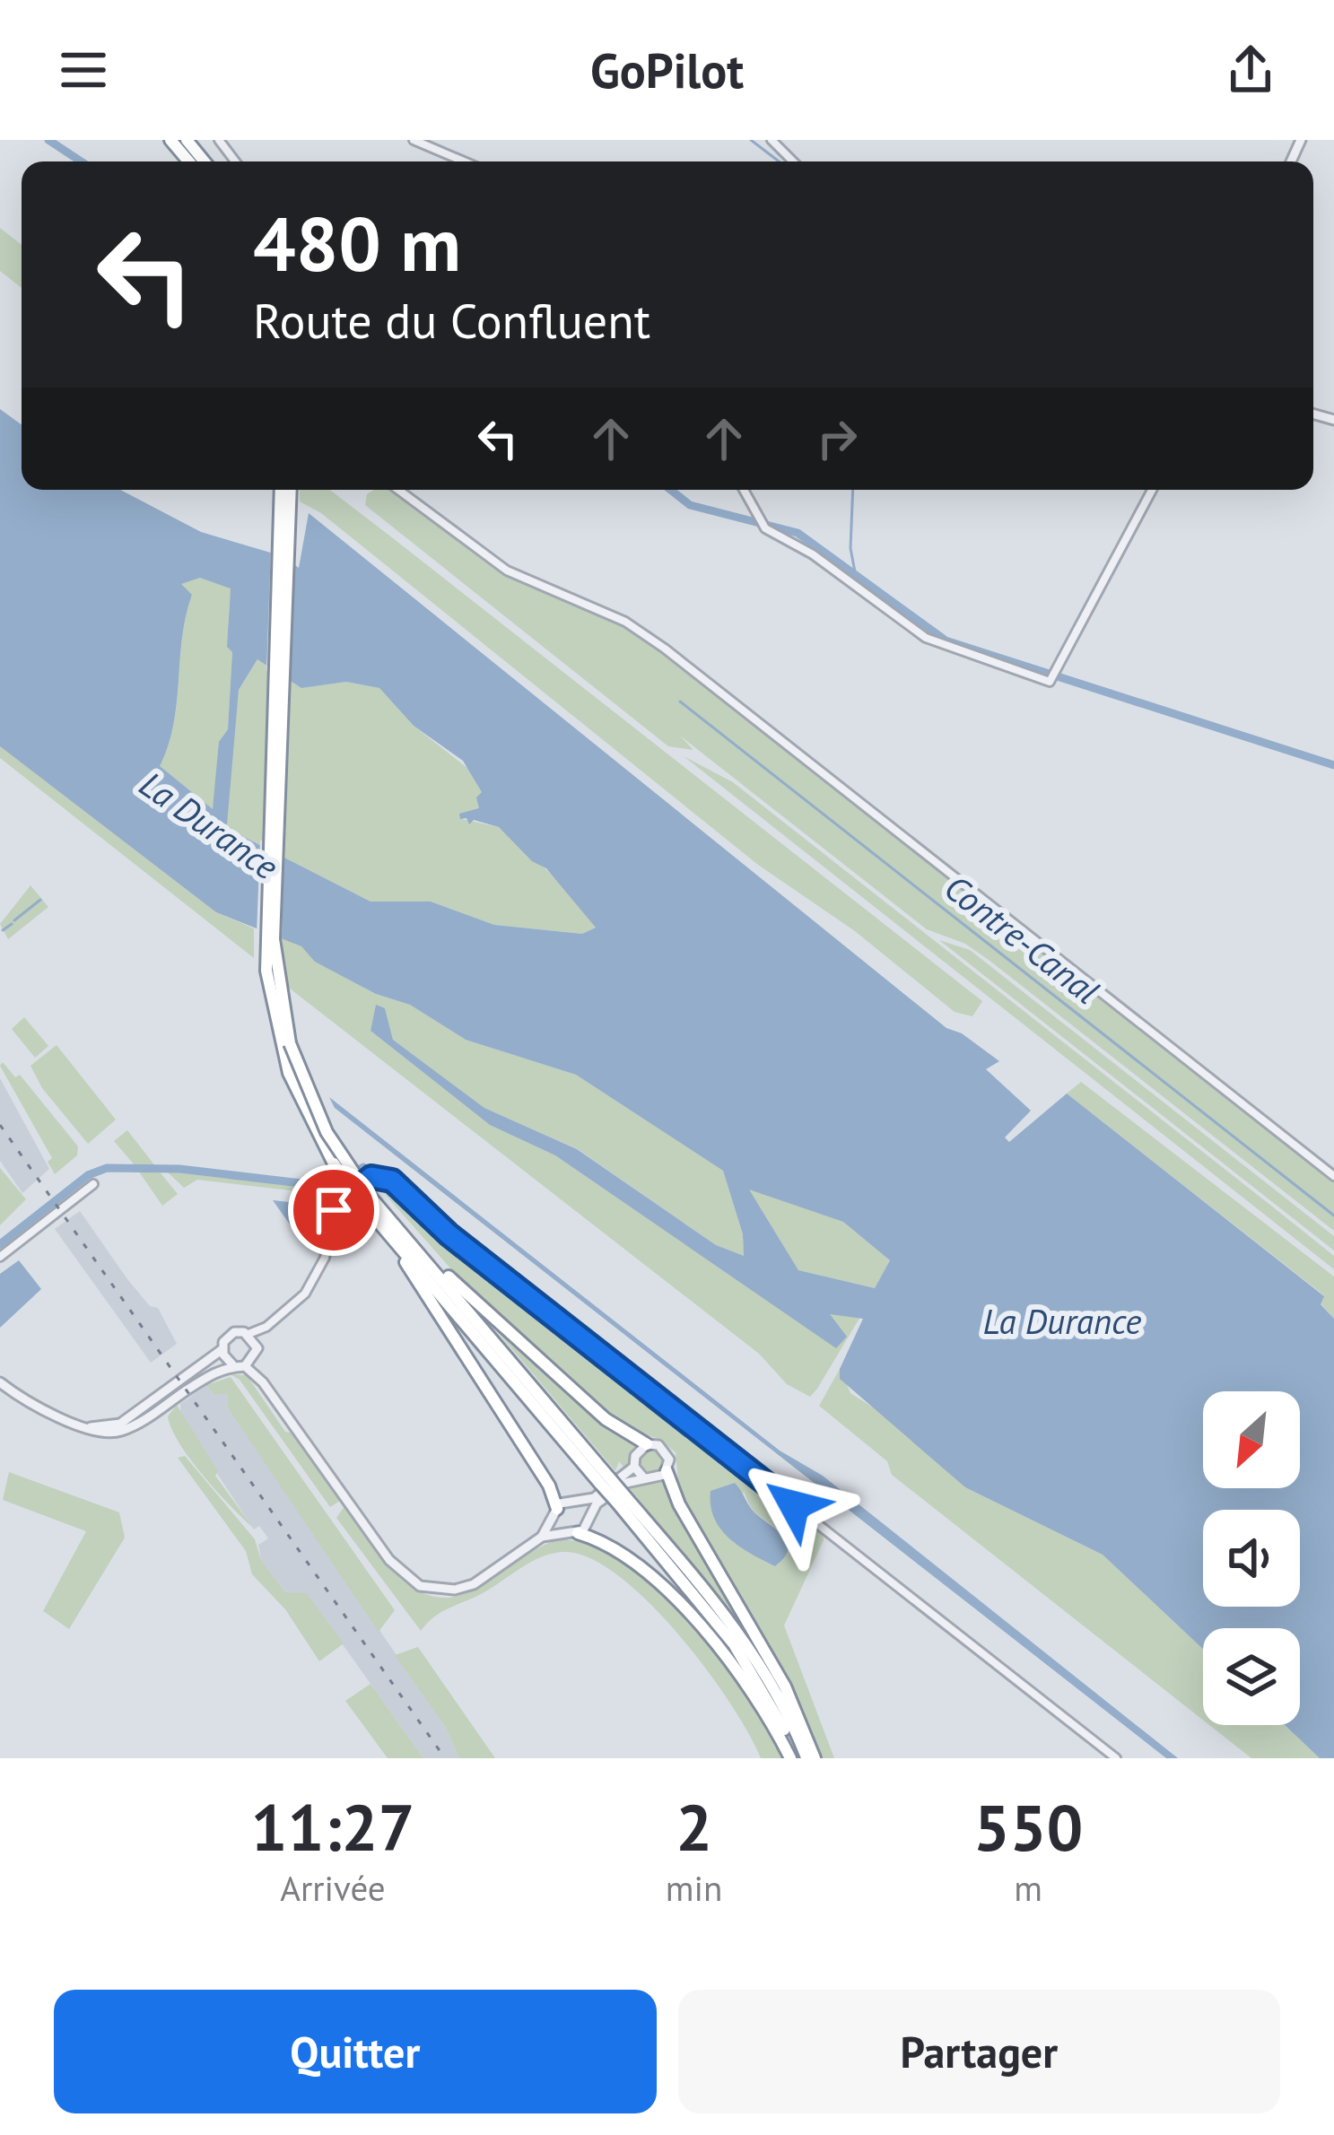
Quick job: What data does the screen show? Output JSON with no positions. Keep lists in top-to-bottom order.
{
  "water": ["La Durance", "Contre-Canal"],
  "north": "bottom left",
  "page": {
    "header": "GoPilot",
    "turn": ["480 m", "Route du Confluent"],
    "eta": [
      "11:27",
      "Arrivée",
      "2",
      "min",
      "550",
      "m"
    ],
    "buttons": ["Quitter", "Partager"]
  }
}
